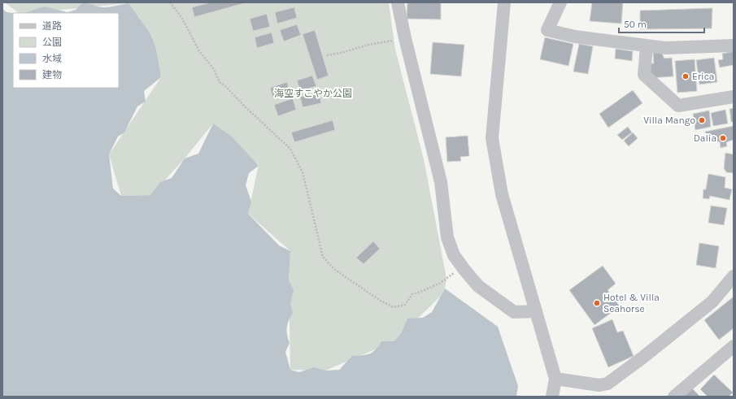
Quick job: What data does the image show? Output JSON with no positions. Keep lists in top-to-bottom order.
{
  "parks": ["海空すこやか公園"],
  "places": [
    "Erica",
    "Villa Mango",
    "Dalia",
    "Hotel & Villa Seahorse"
  ],
  "legend": [
    "道路",
    "公園",
    "水域",
    "建物"
  ],
  "scale_bar": "50 m"
}
